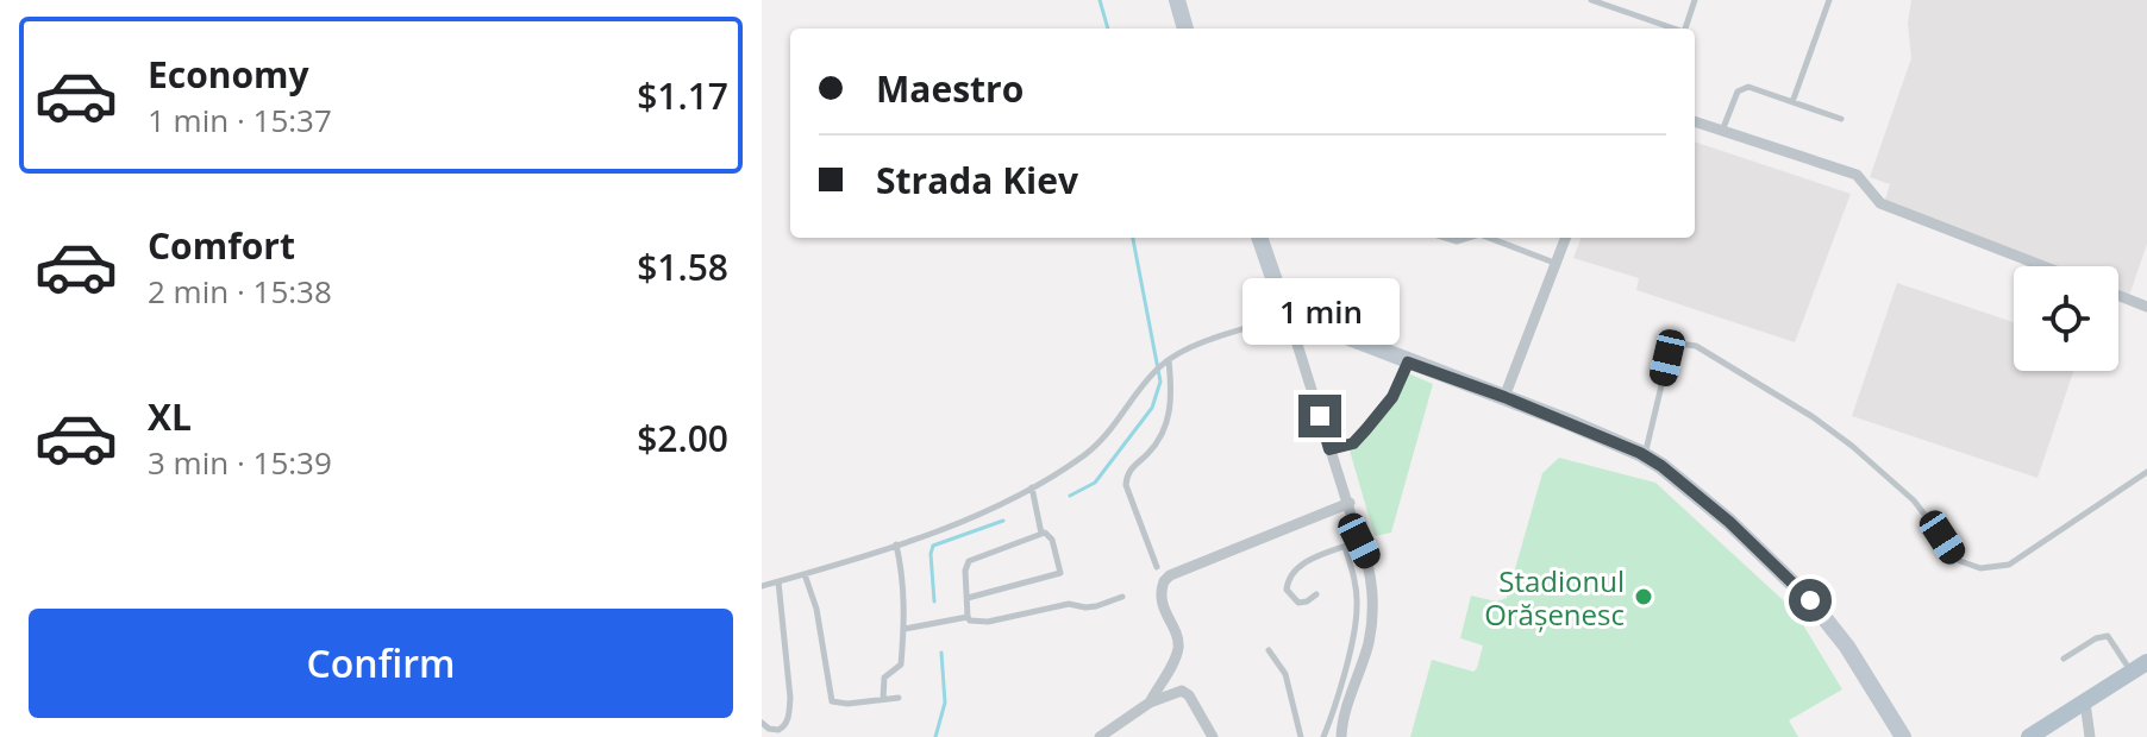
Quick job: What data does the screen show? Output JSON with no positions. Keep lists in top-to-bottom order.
{
  "places": ["Stadionul Orășenesc"],
  "page": {
    "list": [
      {
        "name": "Economy",
        "note": "1 min · 15:37",
        "value": "$1.17"
      },
      {
        "name": "Comfort",
        "note": "2 min · 15:38",
        "value": "$1.58"
      },
      {
        "name": "XL",
        "note": "3 min · 15:39",
        "value": "$2.00"
      }
    ],
    "banner": ["Maestro", "Strada Kiev"],
    "bubble": "1 min",
    "buttons": "Confirm"
  }
}
